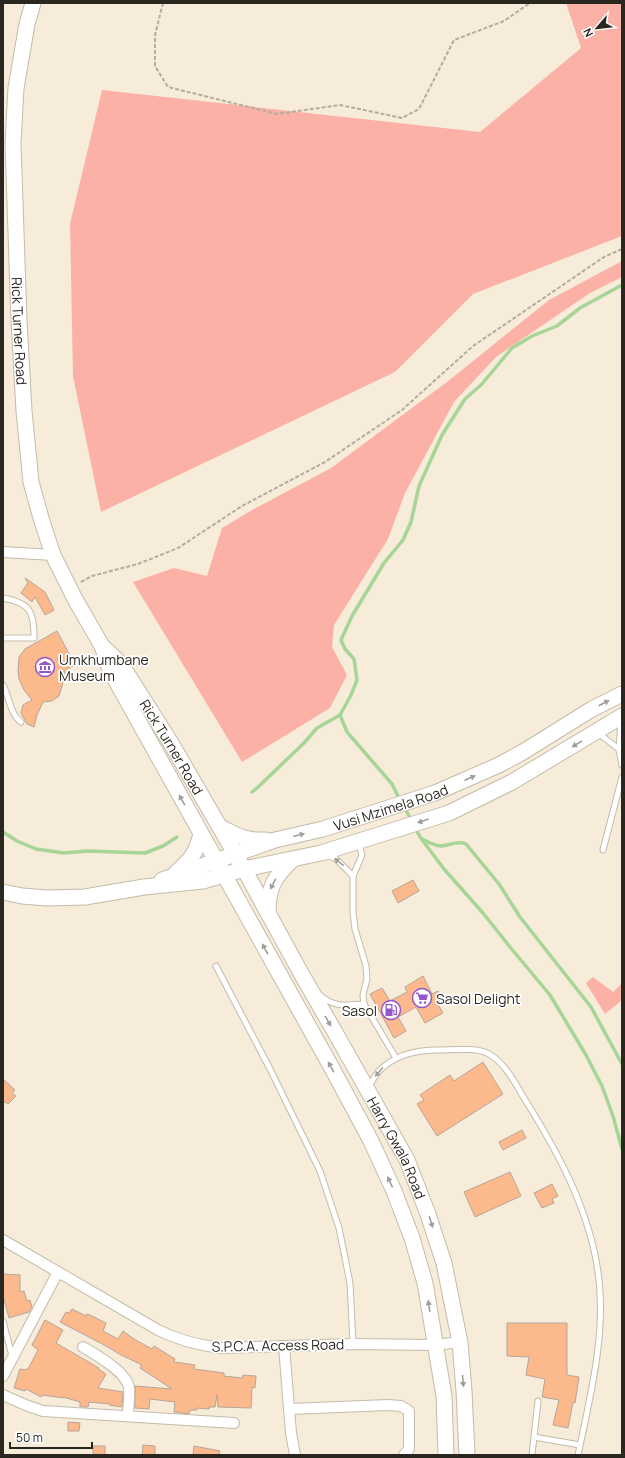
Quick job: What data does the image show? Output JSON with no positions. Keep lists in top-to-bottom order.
{
  "streets": {
    "main road": ["Rick Turner Road", "Vusi Mzimela Road", "Harry Gwala Road"],
    "street": ["S.P.C.A. Access Road"]
  },
  "crossings": [
    ["Rick Turner Road", "Vusi Mzimela Road"],
    ["Rick Turner Road", "Harry Gwala Road"],
    ["Vusi Mzimela Road", "Harry Gwala Road"],
    ["Harry Gwala Road", "S.P.C.A. Access Road"]
  ],
  "places": {
    "museum": ["Umkhumbane Museum"],
    "supermarket": ["Sasol Delight"],
    "fuel station": ["Sasol"]
  },
  "scale_bar": "50 m",
  "north": "bottom left"
}
